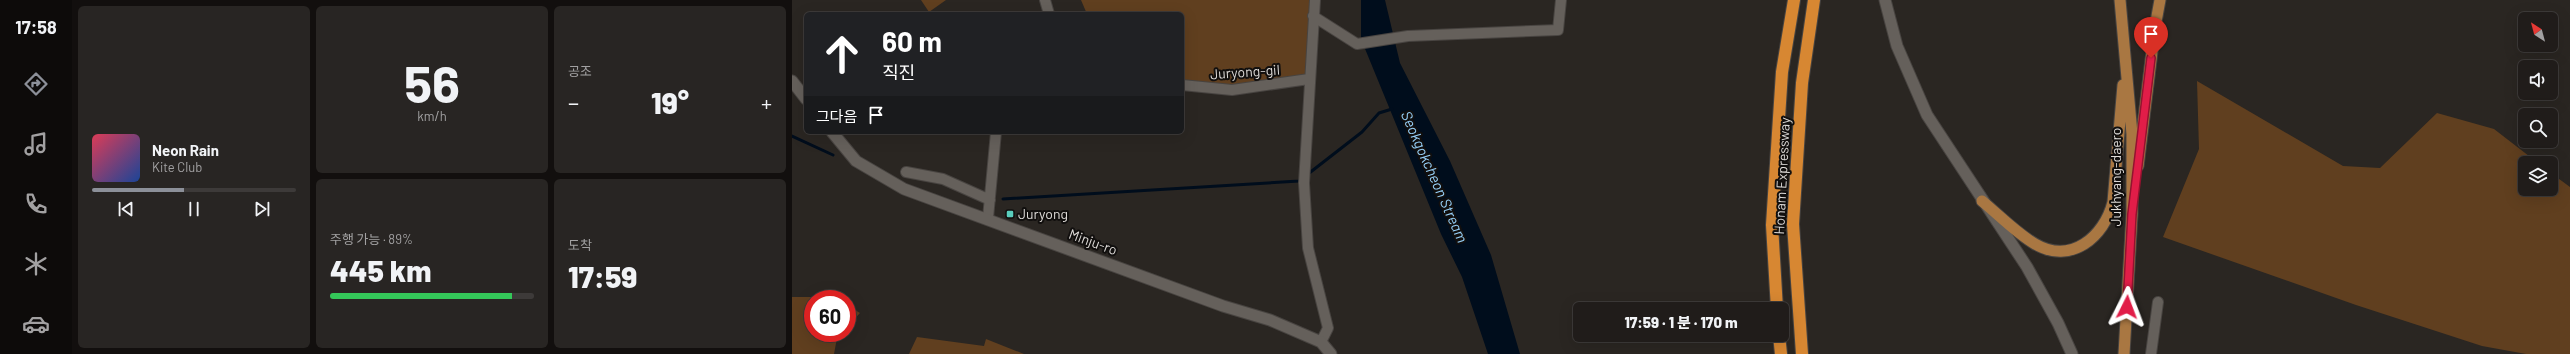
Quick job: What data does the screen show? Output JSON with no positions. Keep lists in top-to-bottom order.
{
  "streets": {
    "highway": ["Honam Expressway"],
    "main road": ["Jukhyang-daero", "Minju-ro"],
    "street": ["Juryong-gil"]
  },
  "water": ["Seokgokcheon Stream"],
  "places": {
    "transit": ["Juryong"]
  },
  "north": "top left",
  "page": {
    "tabs": "17:58",
    "tile": [
      ["56", "km/h"],
      "공조",
      ["주행 가능 · 89%", "445 km"],
      ["도착", "17:59"]
    ],
    "turn": ["60 m", "직진"],
    "heat": ["−", "19°", "+"],
    "then": "그다음",
    "song": ["Neon Rain", "Kite Club"],
    "limit": "60",
    "trip": "17:59 · 1 분 · 170 m"
  }
}
